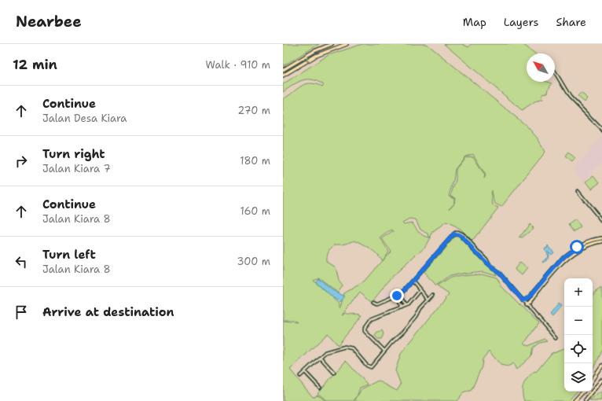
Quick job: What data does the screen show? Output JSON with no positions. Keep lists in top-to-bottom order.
{
  "north": "top left",
  "page": {
    "header": "Nearbee",
    "nav": ["Map", "Layers", "Share"],
    "heading": ["12 min", "Walk · 910 m"],
    "list": [
      ["Continue", "Jalan Desa Kiara", "270 m"],
      ["Turn right", "Jalan Kiara 7", "180 m"],
      ["Continue", "Jalan Kiara 8", "160 m"],
      ["Turn left", "Jalan Kiara 8", "300 m"],
      "Arrive at destination"
    ],
    "map_buttons": ["+", "−"]
  }
}
